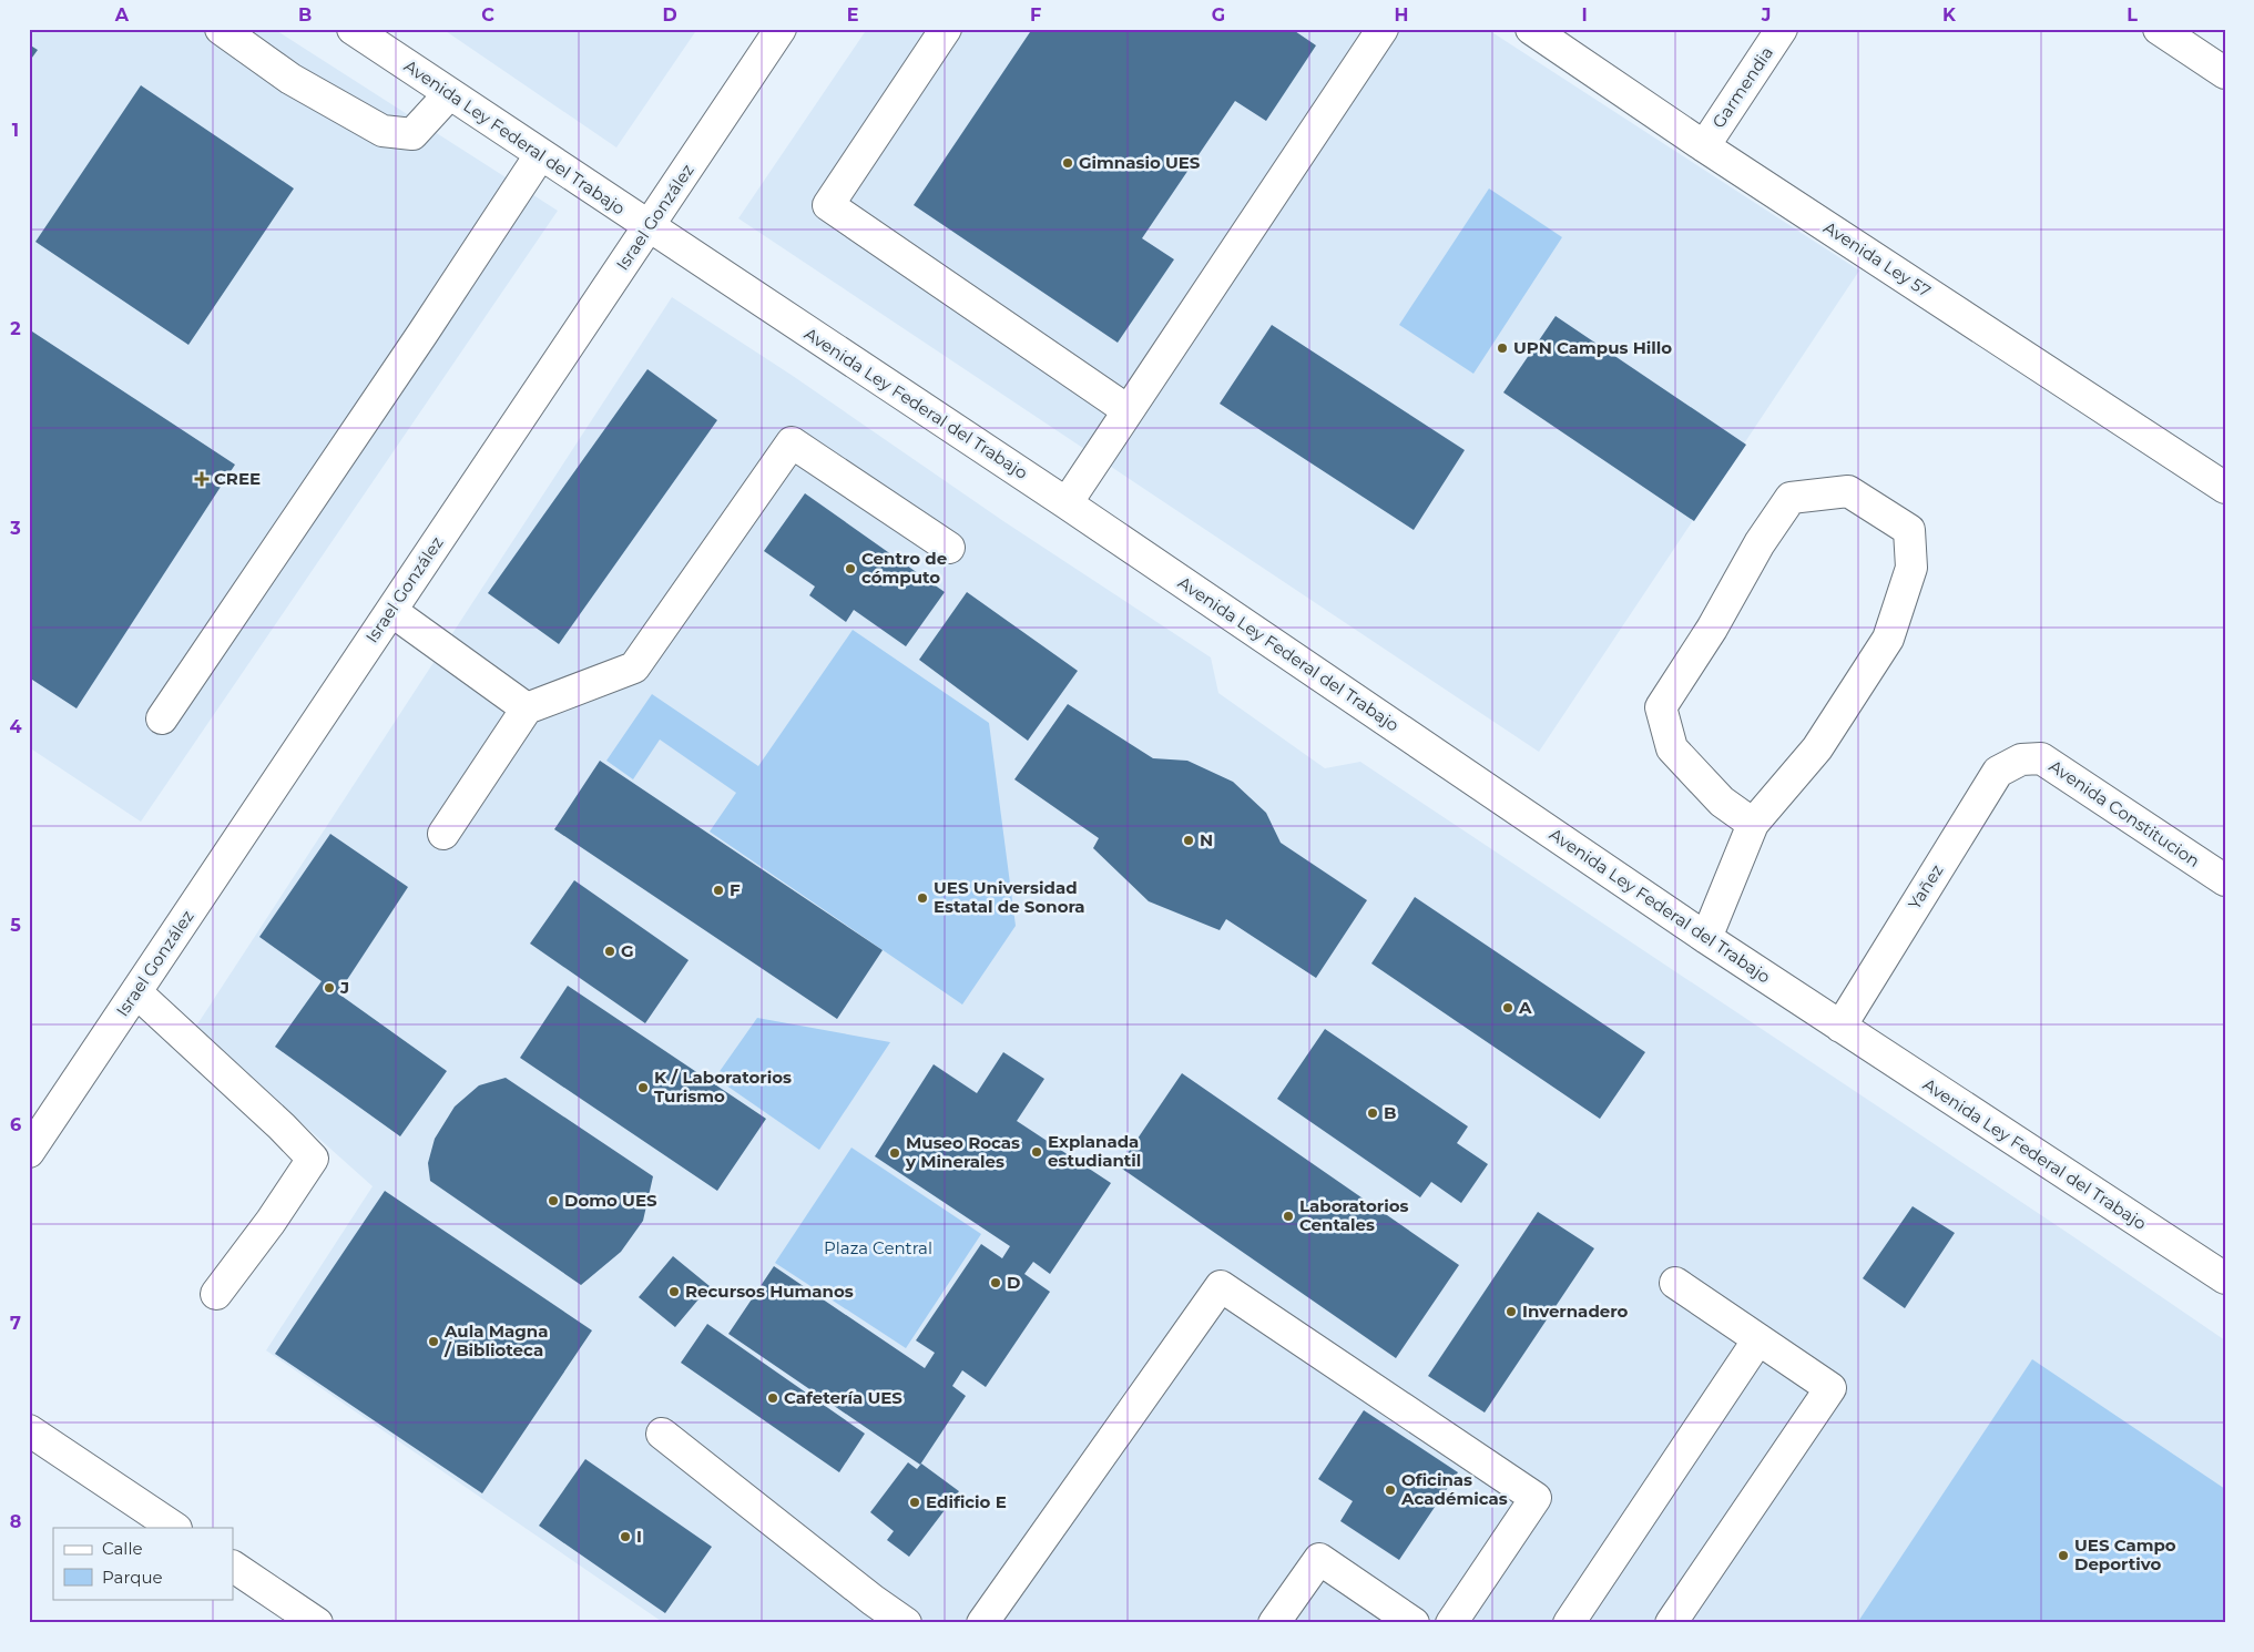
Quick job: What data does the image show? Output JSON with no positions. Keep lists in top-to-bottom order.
{
  "streets": {
    "street": [
      "Garmendia",
      "Avenida Ley Federal del Trabajo",
      "Israel González",
      "Avenida Ley 57",
      "Avenida Constitucion",
      "Yañez"
    ]
  },
  "crossings": [
    ["Garmendia", "Avenida Ley 57"],
    ["Avenida Ley Federal del Trabajo", "Israel González"],
    ["Avenida Ley Federal del Trabajo", "Yañez"],
    ["Avenida Constitucion", "Yañez"]
  ],
  "parks": ["Plaza Central"],
  "places": {
    "other": [
      "Gimnasio UES",
      "UPN Campus Hillo",
      "Centro de cómputo",
      "N",
      "F",
      "UES Universidad Estatal de Sonora",
      "G",
      "J",
      "A",
      "K / Laboratorios Turismo",
      "B",
      "Explanada estudiantil",
      "Museo Rocas y Minerales",
      "Domo UES",
      "Laboratorios Centales",
      "D",
      "Recursos Humanos",
      "Invernadero",
      "Aula Magna / Biblioteca",
      "Cafetería UES",
      "Oficinas Académicas",
      "Edificio E",
      "I",
      "UES Campo Deportivo"
    ],
    "health": ["CREE"]
  },
  "legend": ["Calle", "Parque"],
  "grid": {
    "columns": [
      "A",
      "B",
      "C",
      "D",
      "E",
      "F",
      "G",
      "H",
      "I",
      "J",
      "K",
      "L"
    ],
    "rows": [
      "1",
      "2",
      "3",
      "4",
      "5",
      "6",
      "7",
      "8"
    ]
  }
}
